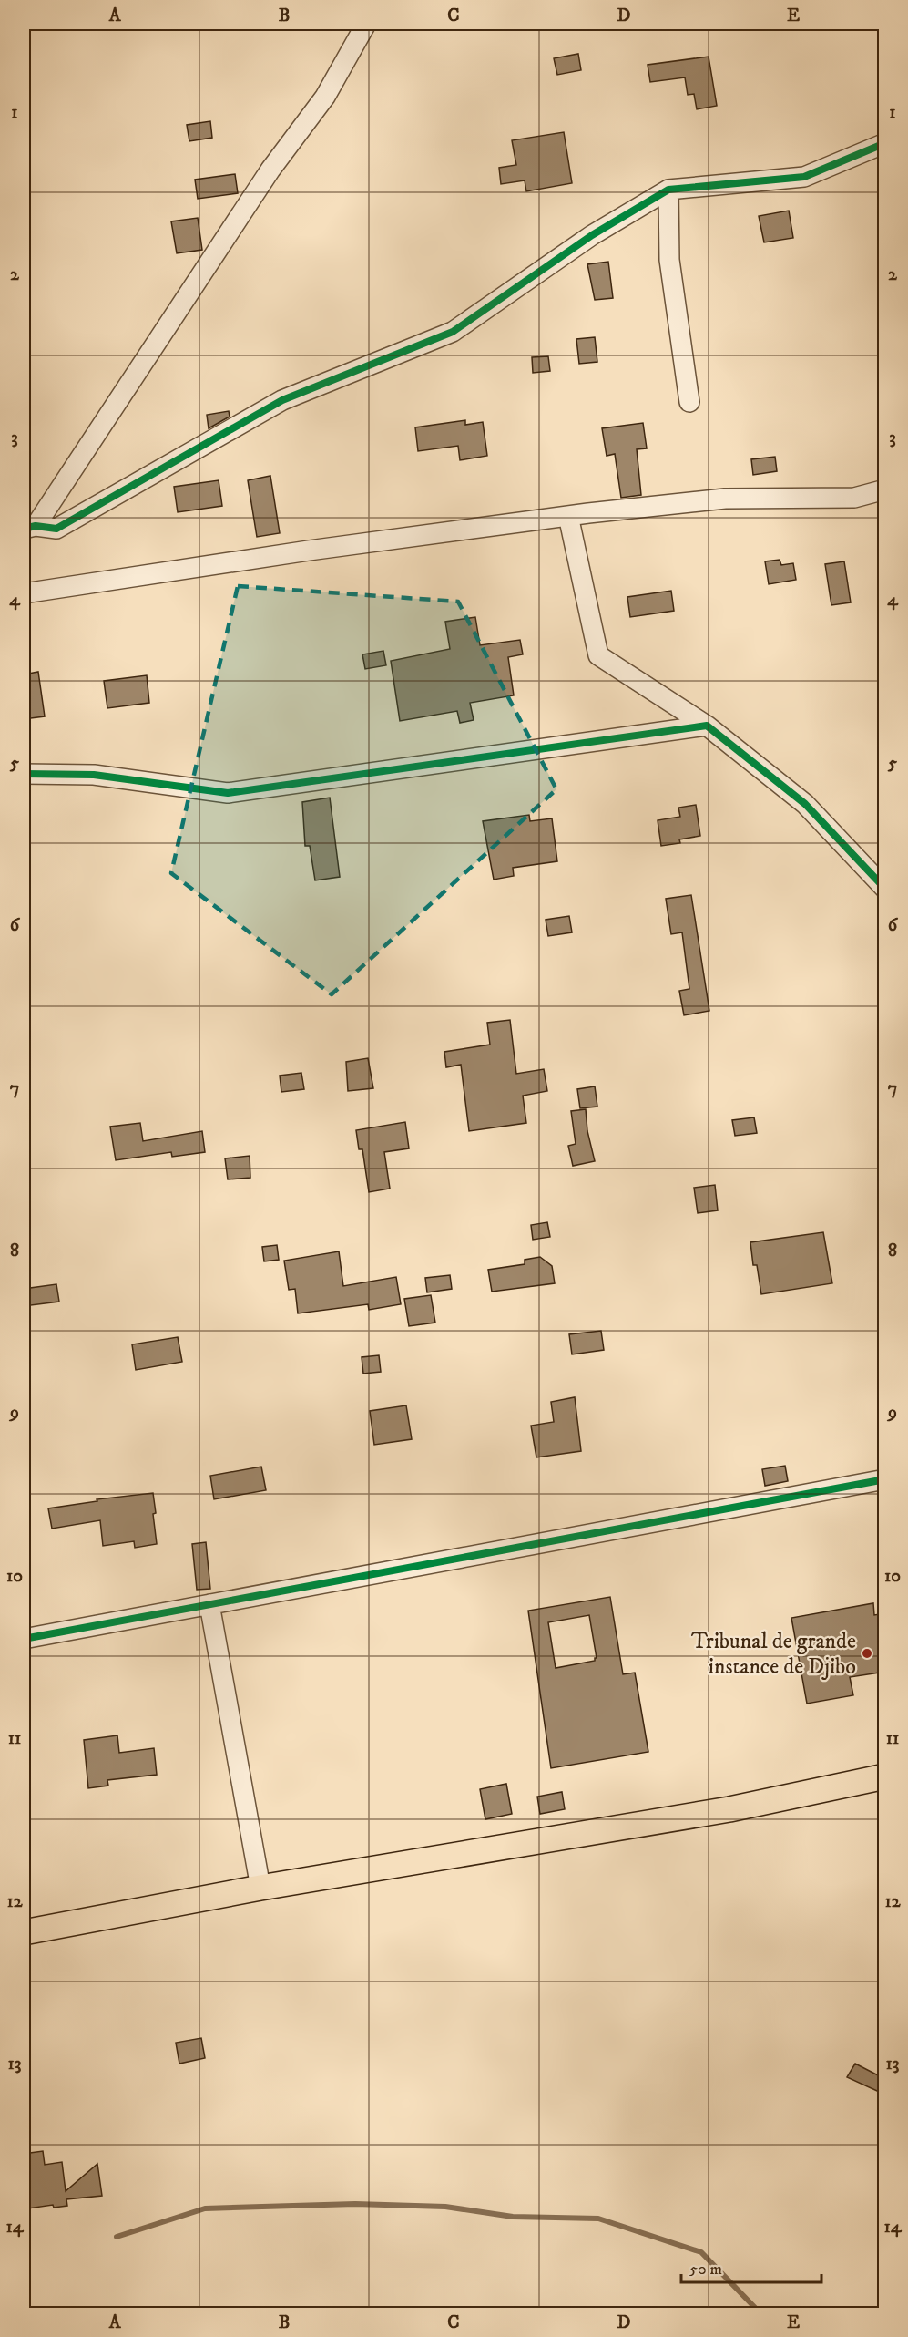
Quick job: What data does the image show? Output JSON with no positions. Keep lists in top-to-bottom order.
{
  "places": ["Tribunal de grande instance de Djibo"],
  "scale_bar": "50 m",
  "grid": {
    "columns": [
      "A",
      "B",
      "C",
      "D",
      "E"
    ],
    "rows": [
      "1",
      "2",
      "3",
      "4",
      "5",
      "6",
      "7",
      "8",
      "9",
      "10",
      "11",
      "12",
      "13",
      "14"
    ]
  }
}
